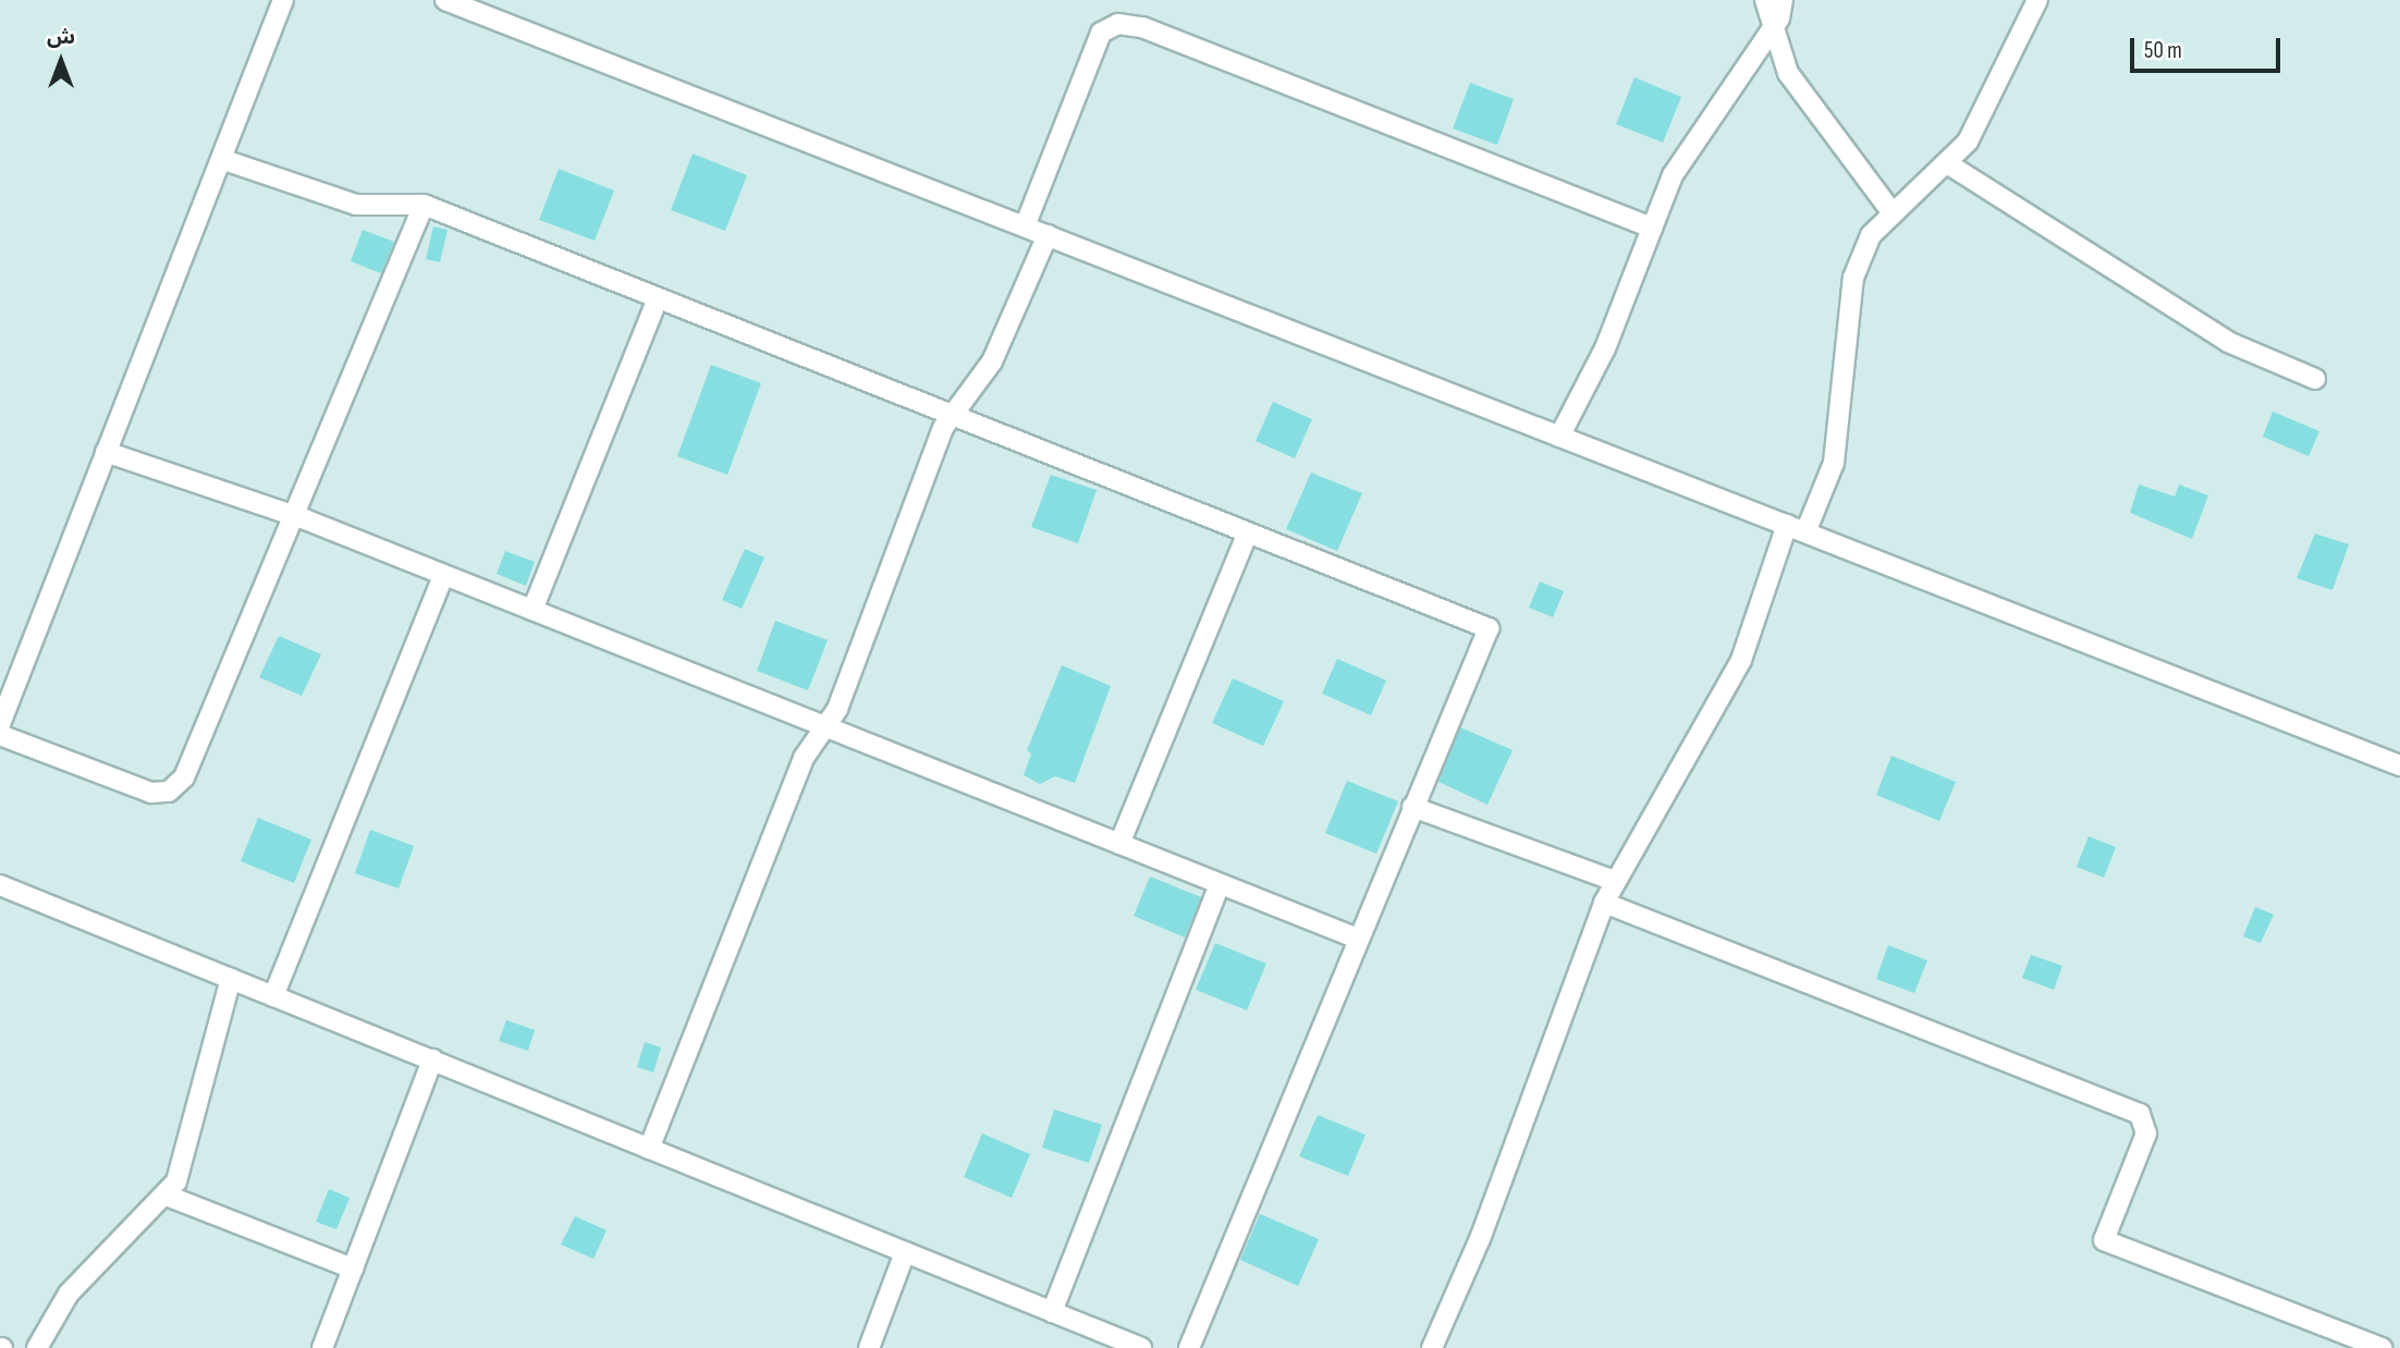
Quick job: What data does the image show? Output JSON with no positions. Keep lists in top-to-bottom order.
{
  "scale_bar": "50 m",
  "north": "top"
}
